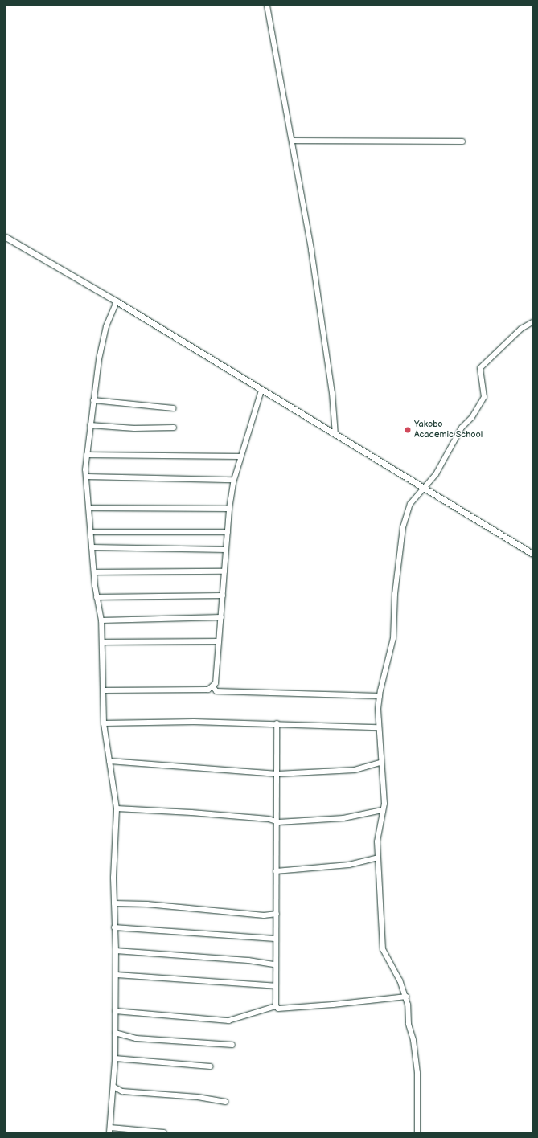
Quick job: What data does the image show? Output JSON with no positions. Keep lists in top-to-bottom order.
{
  "places": ["Yakobo Academic School"]
}
